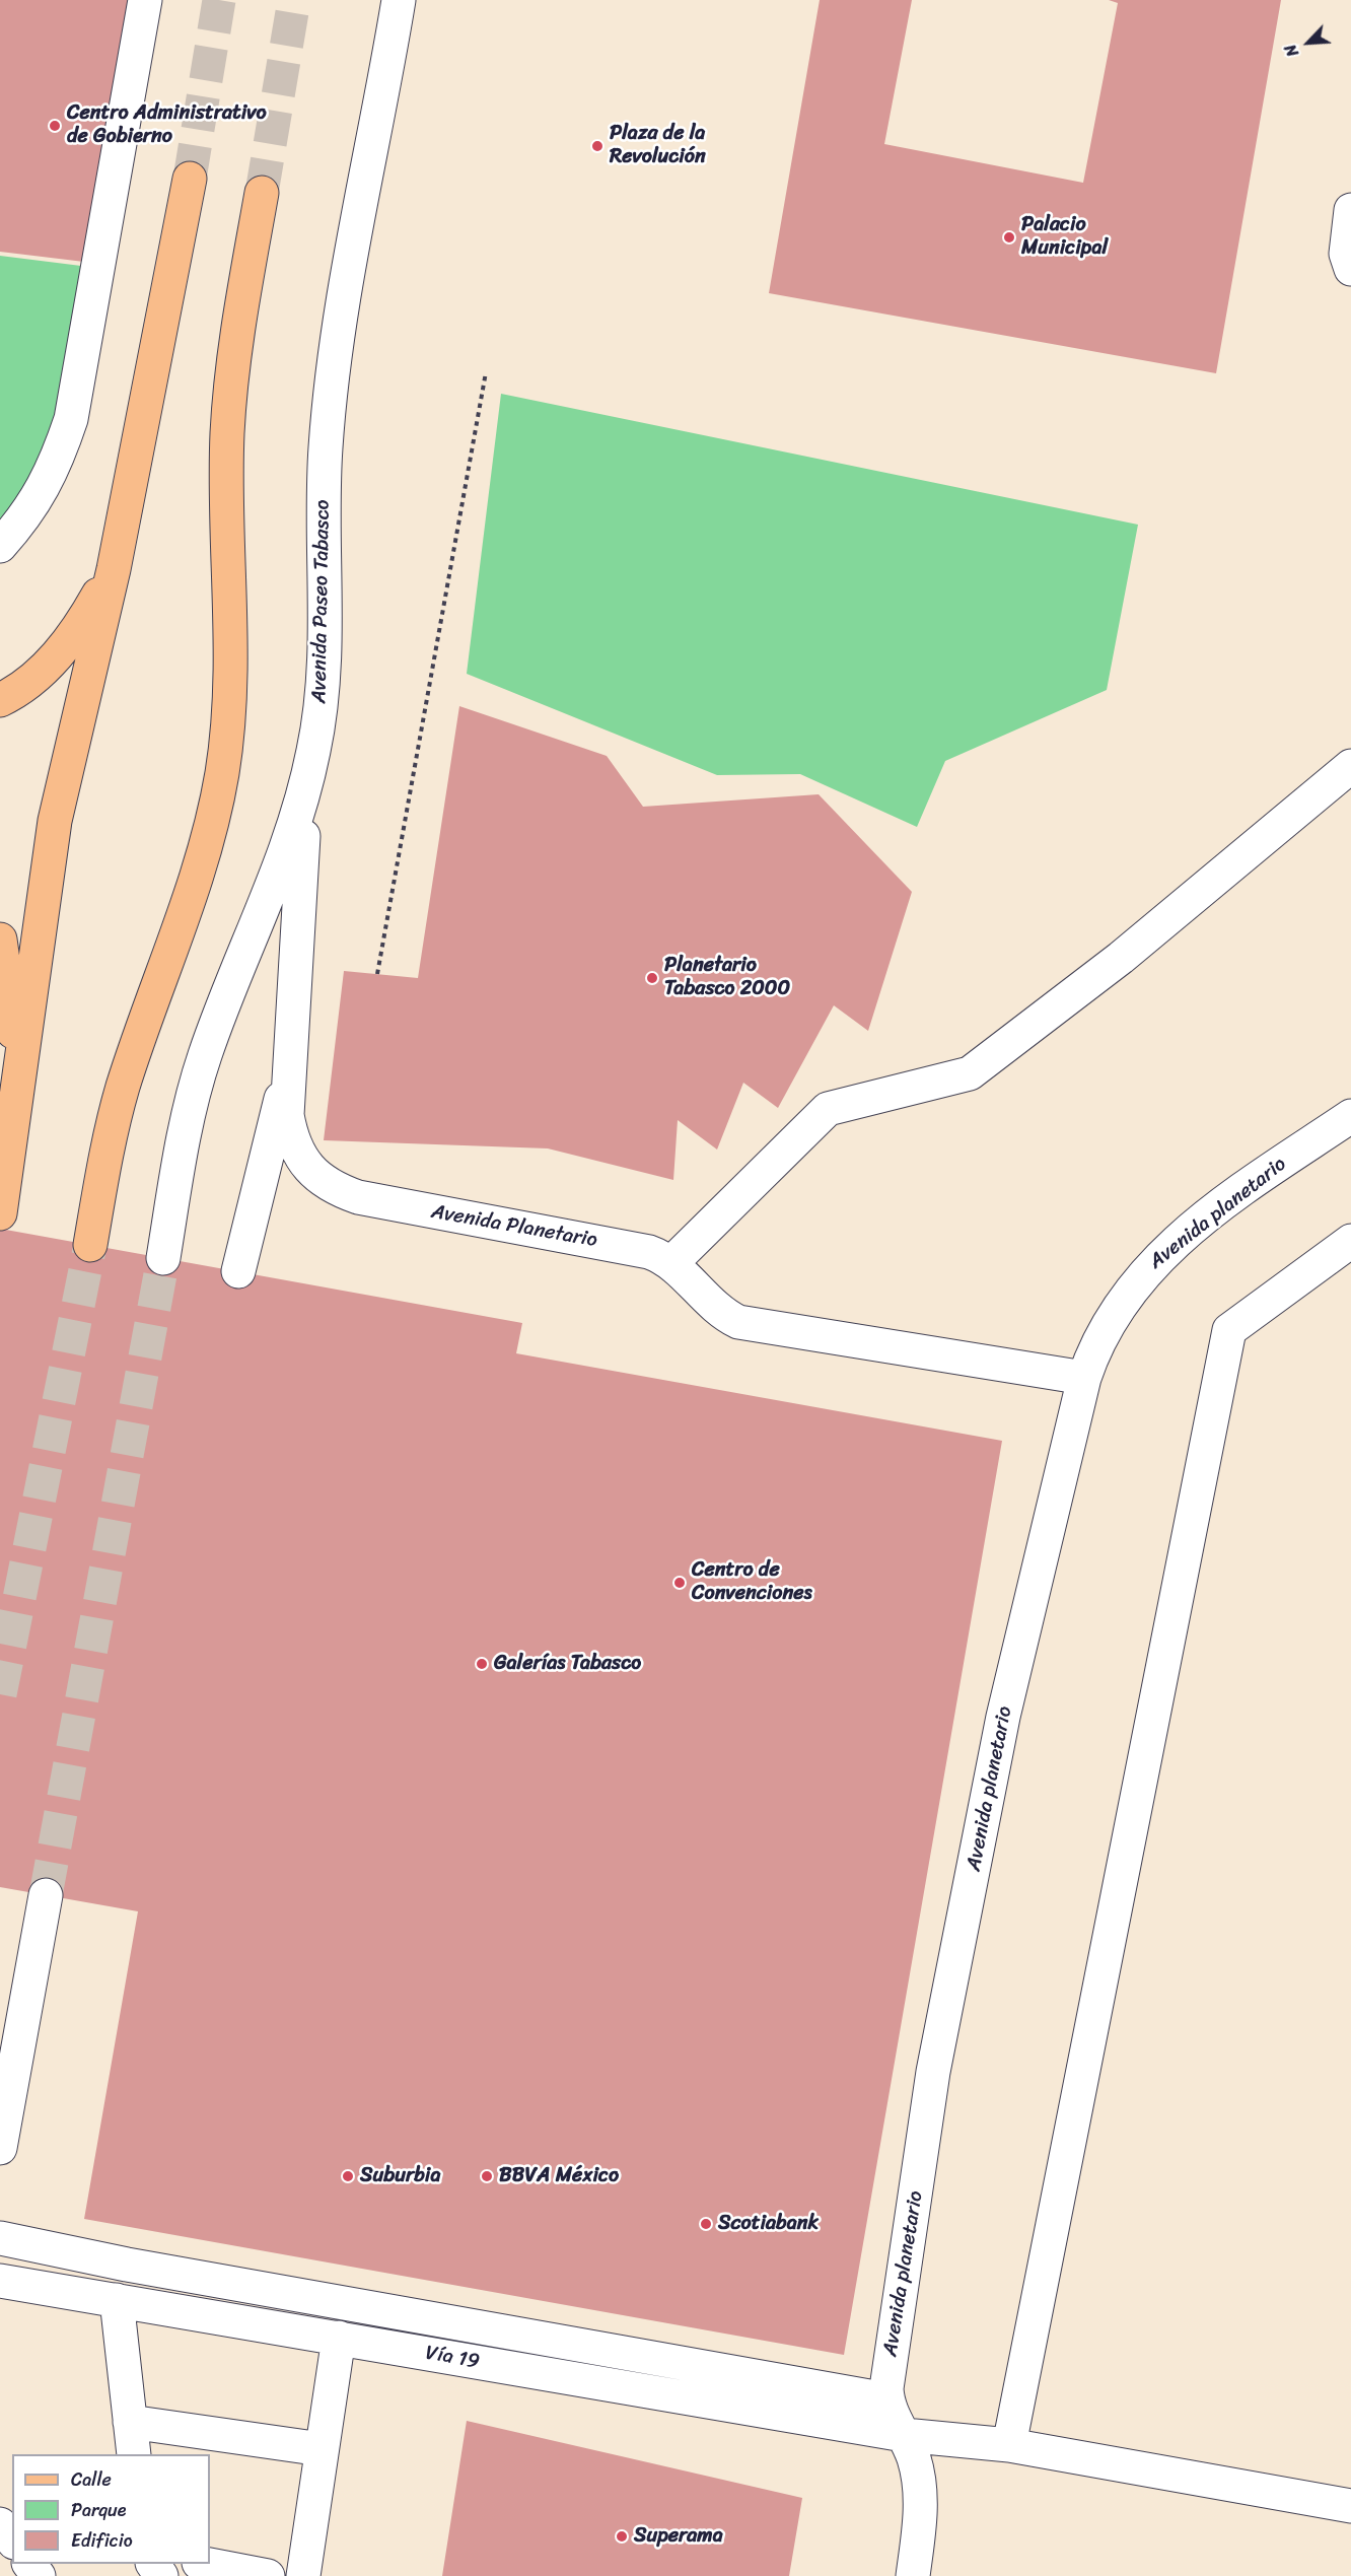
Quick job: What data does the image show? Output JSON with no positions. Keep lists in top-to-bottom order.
{
  "streets": {
    "street": [
      "Avenida Paseo Tabasco",
      "Avenida planetario",
      "Avenida Planetario",
      "Vía 19"
    ]
  },
  "crossings": [
    ["Avenida Paseo Tabasco", "Avenida Planetario"],
    ["Avenida planetario", "Avenida Planetario"],
    ["Avenida planetario", "Vía 19"]
  ],
  "places": [
    "Centro Administrativo de Gobierno",
    "Plaza de la Revolución",
    "Palacio Municipal",
    "Planetario Tabasco 2000",
    "Centro de Convenciones",
    "Galerías Tabasco",
    "Suburbia",
    "BBVA México",
    "Scotiabank",
    "Superama"
  ],
  "legend": ["Calle", "Parque", "Edificio"],
  "north": "bottom left"
}
